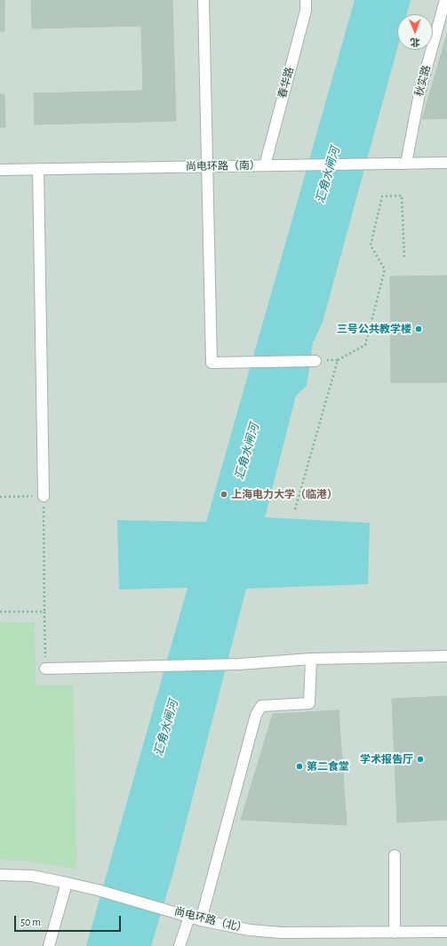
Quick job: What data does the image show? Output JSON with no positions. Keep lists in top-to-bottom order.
{
  "streets": {
    "street": [
      "秋实路",
      "春华路",
      "尚电环路（南）",
      "尚电环路（北）"
    ]
  },
  "crossings": [
    ["秋实路", "尚电环路（南）"],
    ["春华路", "尚电环路（南）"]
  ],
  "water": ["汇角水闸河"],
  "places": [
    "三号公共教学楼",
    "上海电力大学（临港）",
    "学术报告厅",
    "第二食堂"
  ],
  "scale_bar": "50 m",
  "north": "bottom"
}
